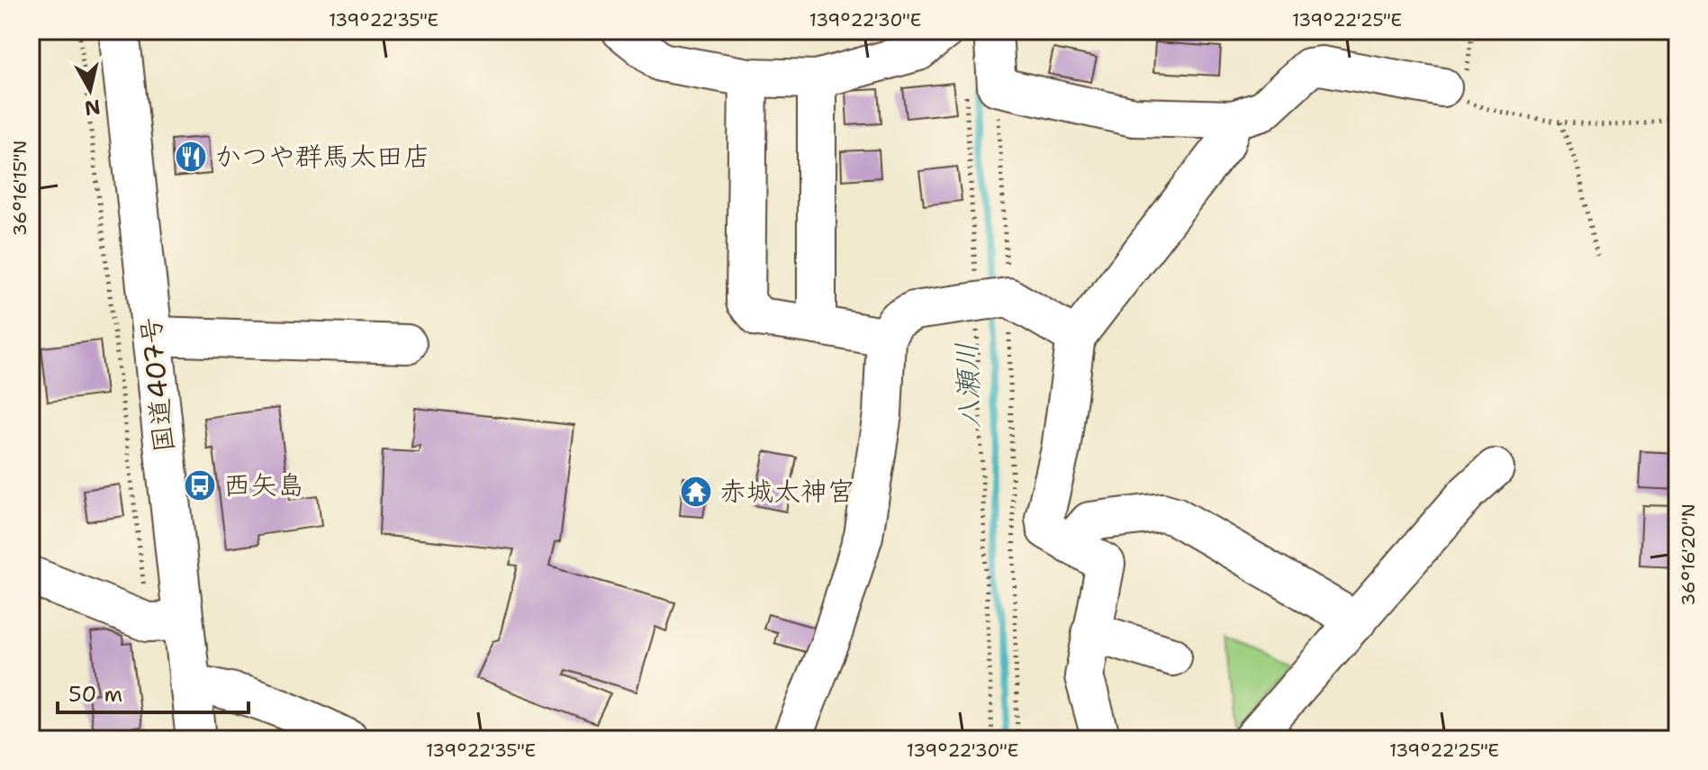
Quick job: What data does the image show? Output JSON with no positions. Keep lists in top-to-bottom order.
{
  "streets": {
    "highway": ["国道407号"]
  },
  "water": ["八瀬川"],
  "places": {
    "restaurant": ["かつや群馬太田店"],
    "bus stop": ["西矢島"],
    "temple": ["赤城太神宮"]
  },
  "scale_bar": "50 m",
  "north": "bottom",
  "coordinates": [
    "139°22'35\"E",
    "139°22'30\"E",
    "139°22'25\"E",
    "36°16'15\"N",
    "36°16'20\"N"
  ]
}
